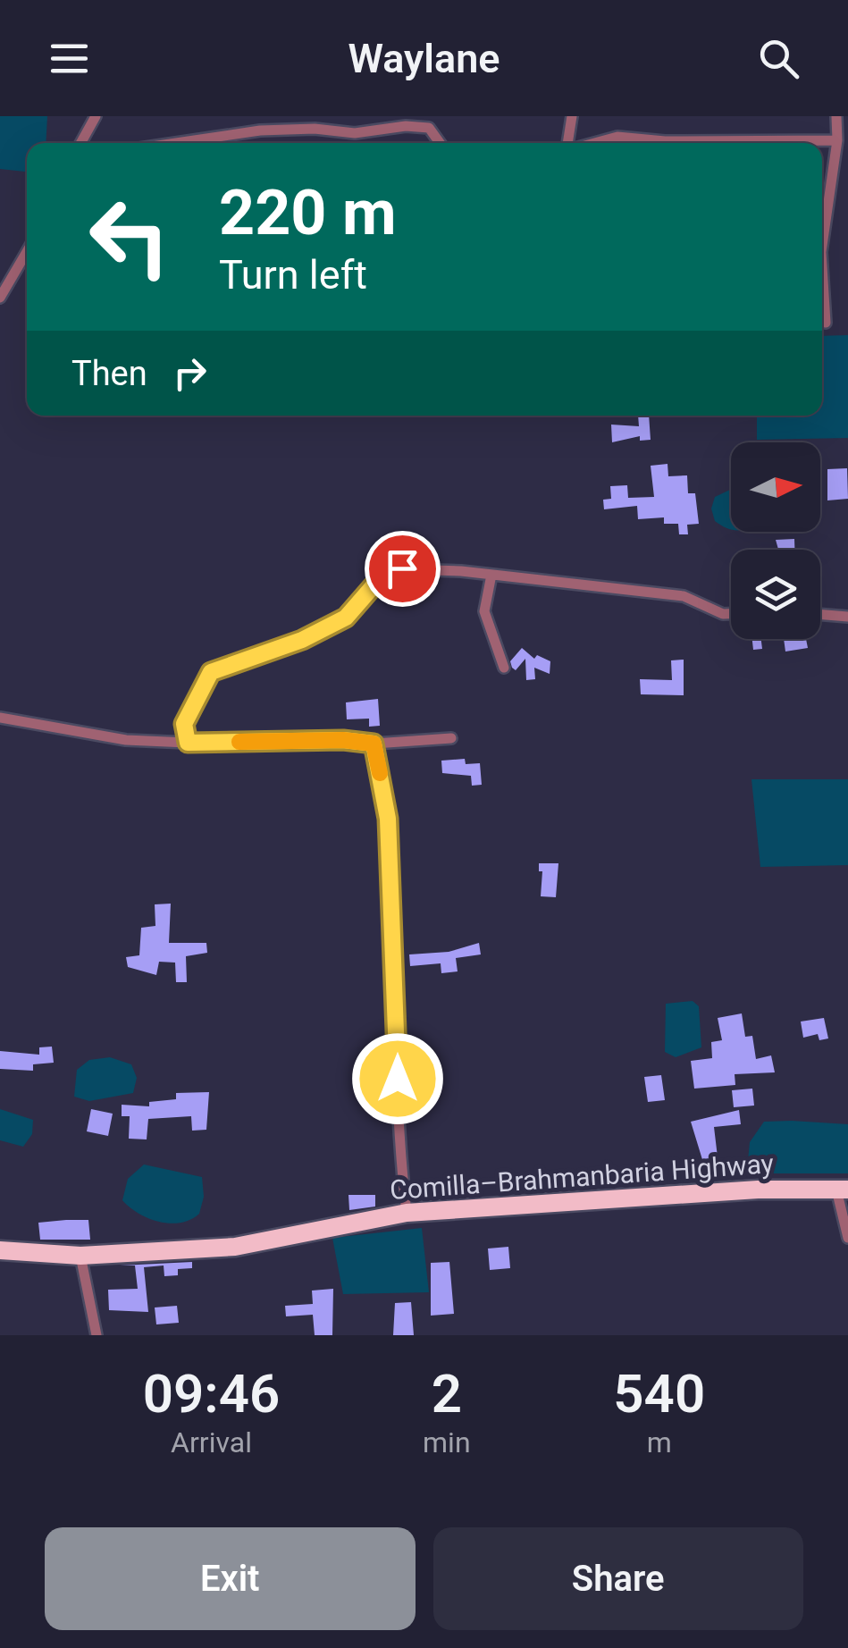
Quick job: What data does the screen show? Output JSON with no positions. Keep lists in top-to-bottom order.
{
  "streets": {
    "highway": ["Comilla–Brahmanbaria Highway"]
  },
  "north": "right",
  "page": {
    "header": "Waylane",
    "turn": ["220 m", "Turn left"],
    "then": "Then",
    "eta": [
      "09:46",
      "Arrival",
      "2",
      "min",
      "540",
      "m"
    ],
    "buttons": ["Exit", "Share"]
  }
}
